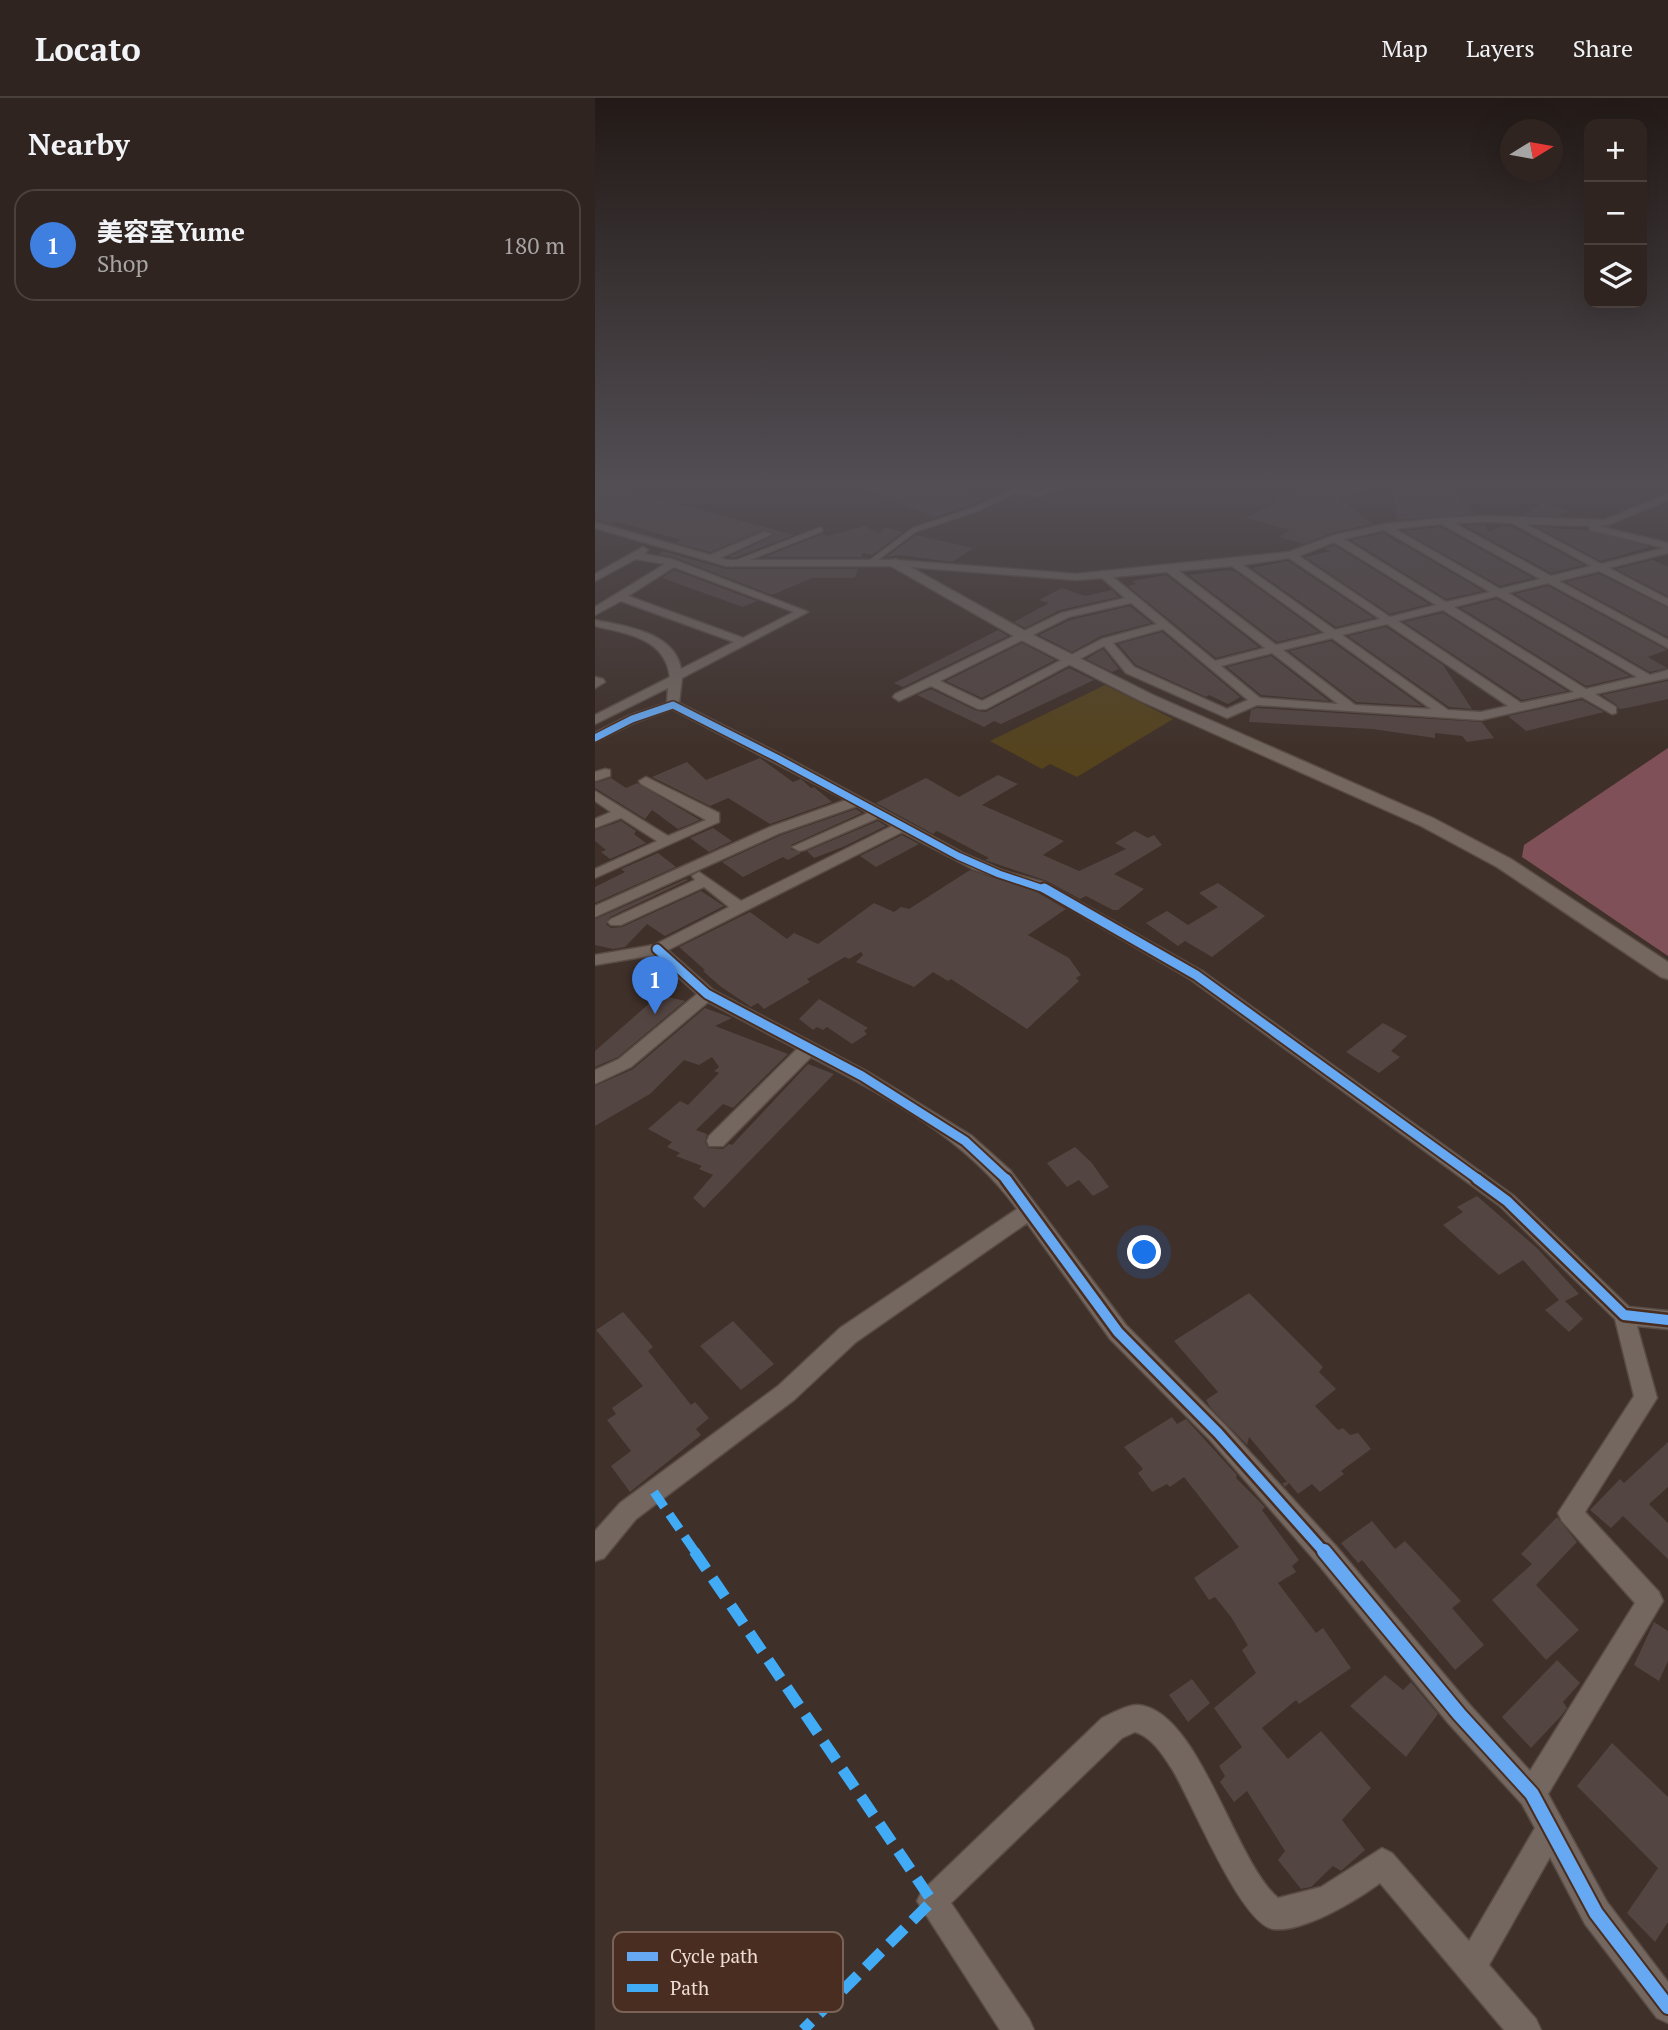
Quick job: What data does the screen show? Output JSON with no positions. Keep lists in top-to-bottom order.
{
  "legend": ["Cycle path", "Path"],
  "north": "right",
  "page": {
    "header": "Locato",
    "nav": ["Map", "Layers", "Share"],
    "heading": "Nearby",
    "map_buttons": ["+", "−"],
    "list": [
      {
        "mark": "1",
        "name": "美容室Yume",
        "note": "Shop",
        "value": "180 m"
      }
    ],
    "pins": "1"
  }
}
